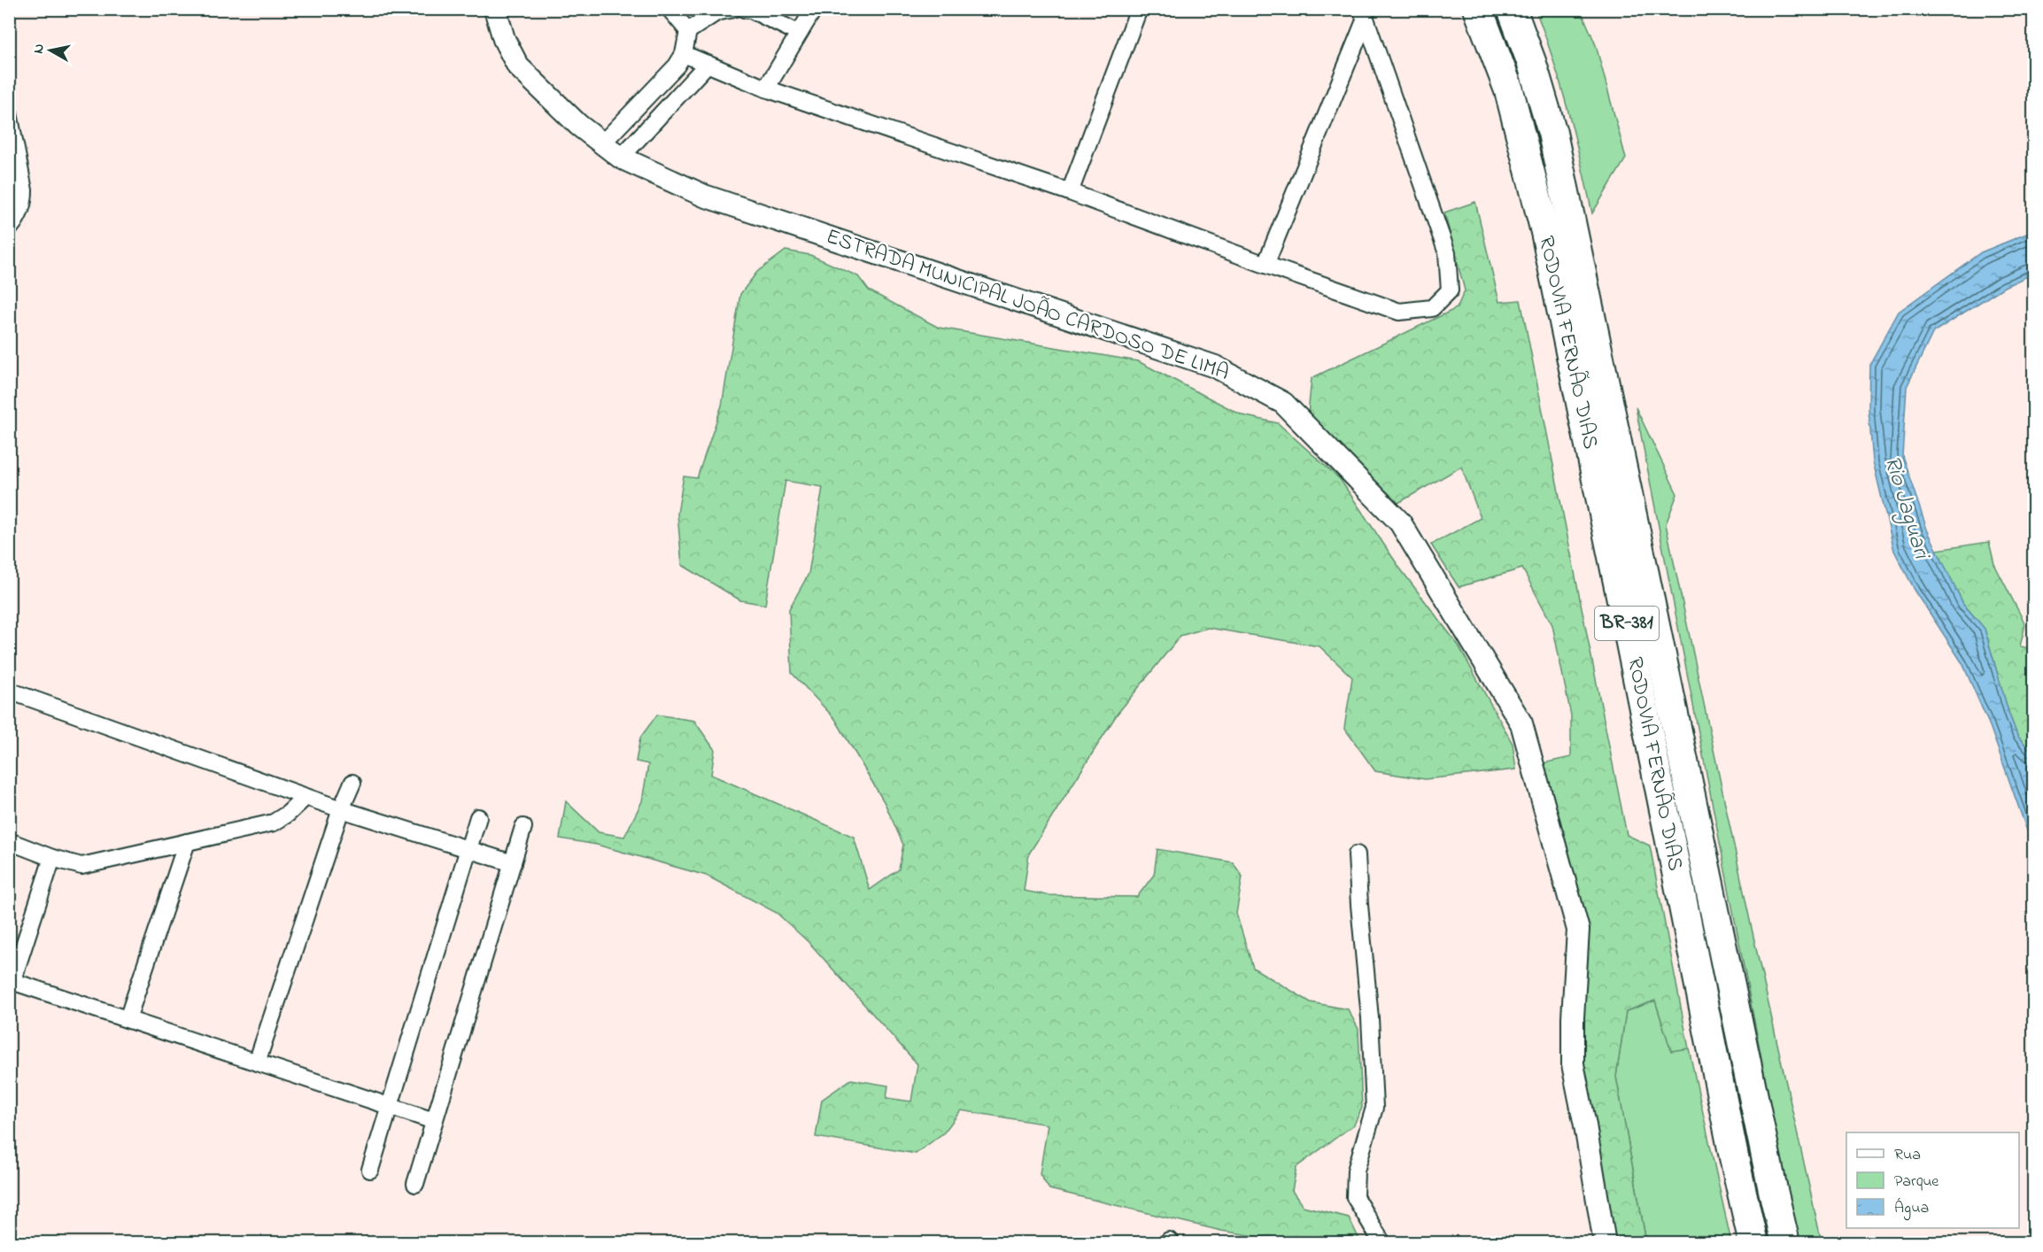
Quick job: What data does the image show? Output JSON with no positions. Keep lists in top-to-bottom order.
{
  "streets": {
    "highway": ["RODOVIA FERNÃO DIAS", "BR-381"],
    "street": ["ESTRADA MUNICIPAL JOÃO CARDOSO DE LIMA"]
  },
  "water": ["Rio Jaguari"],
  "legend": ["Rua", "Parque", "Água"],
  "north": "left"
}
